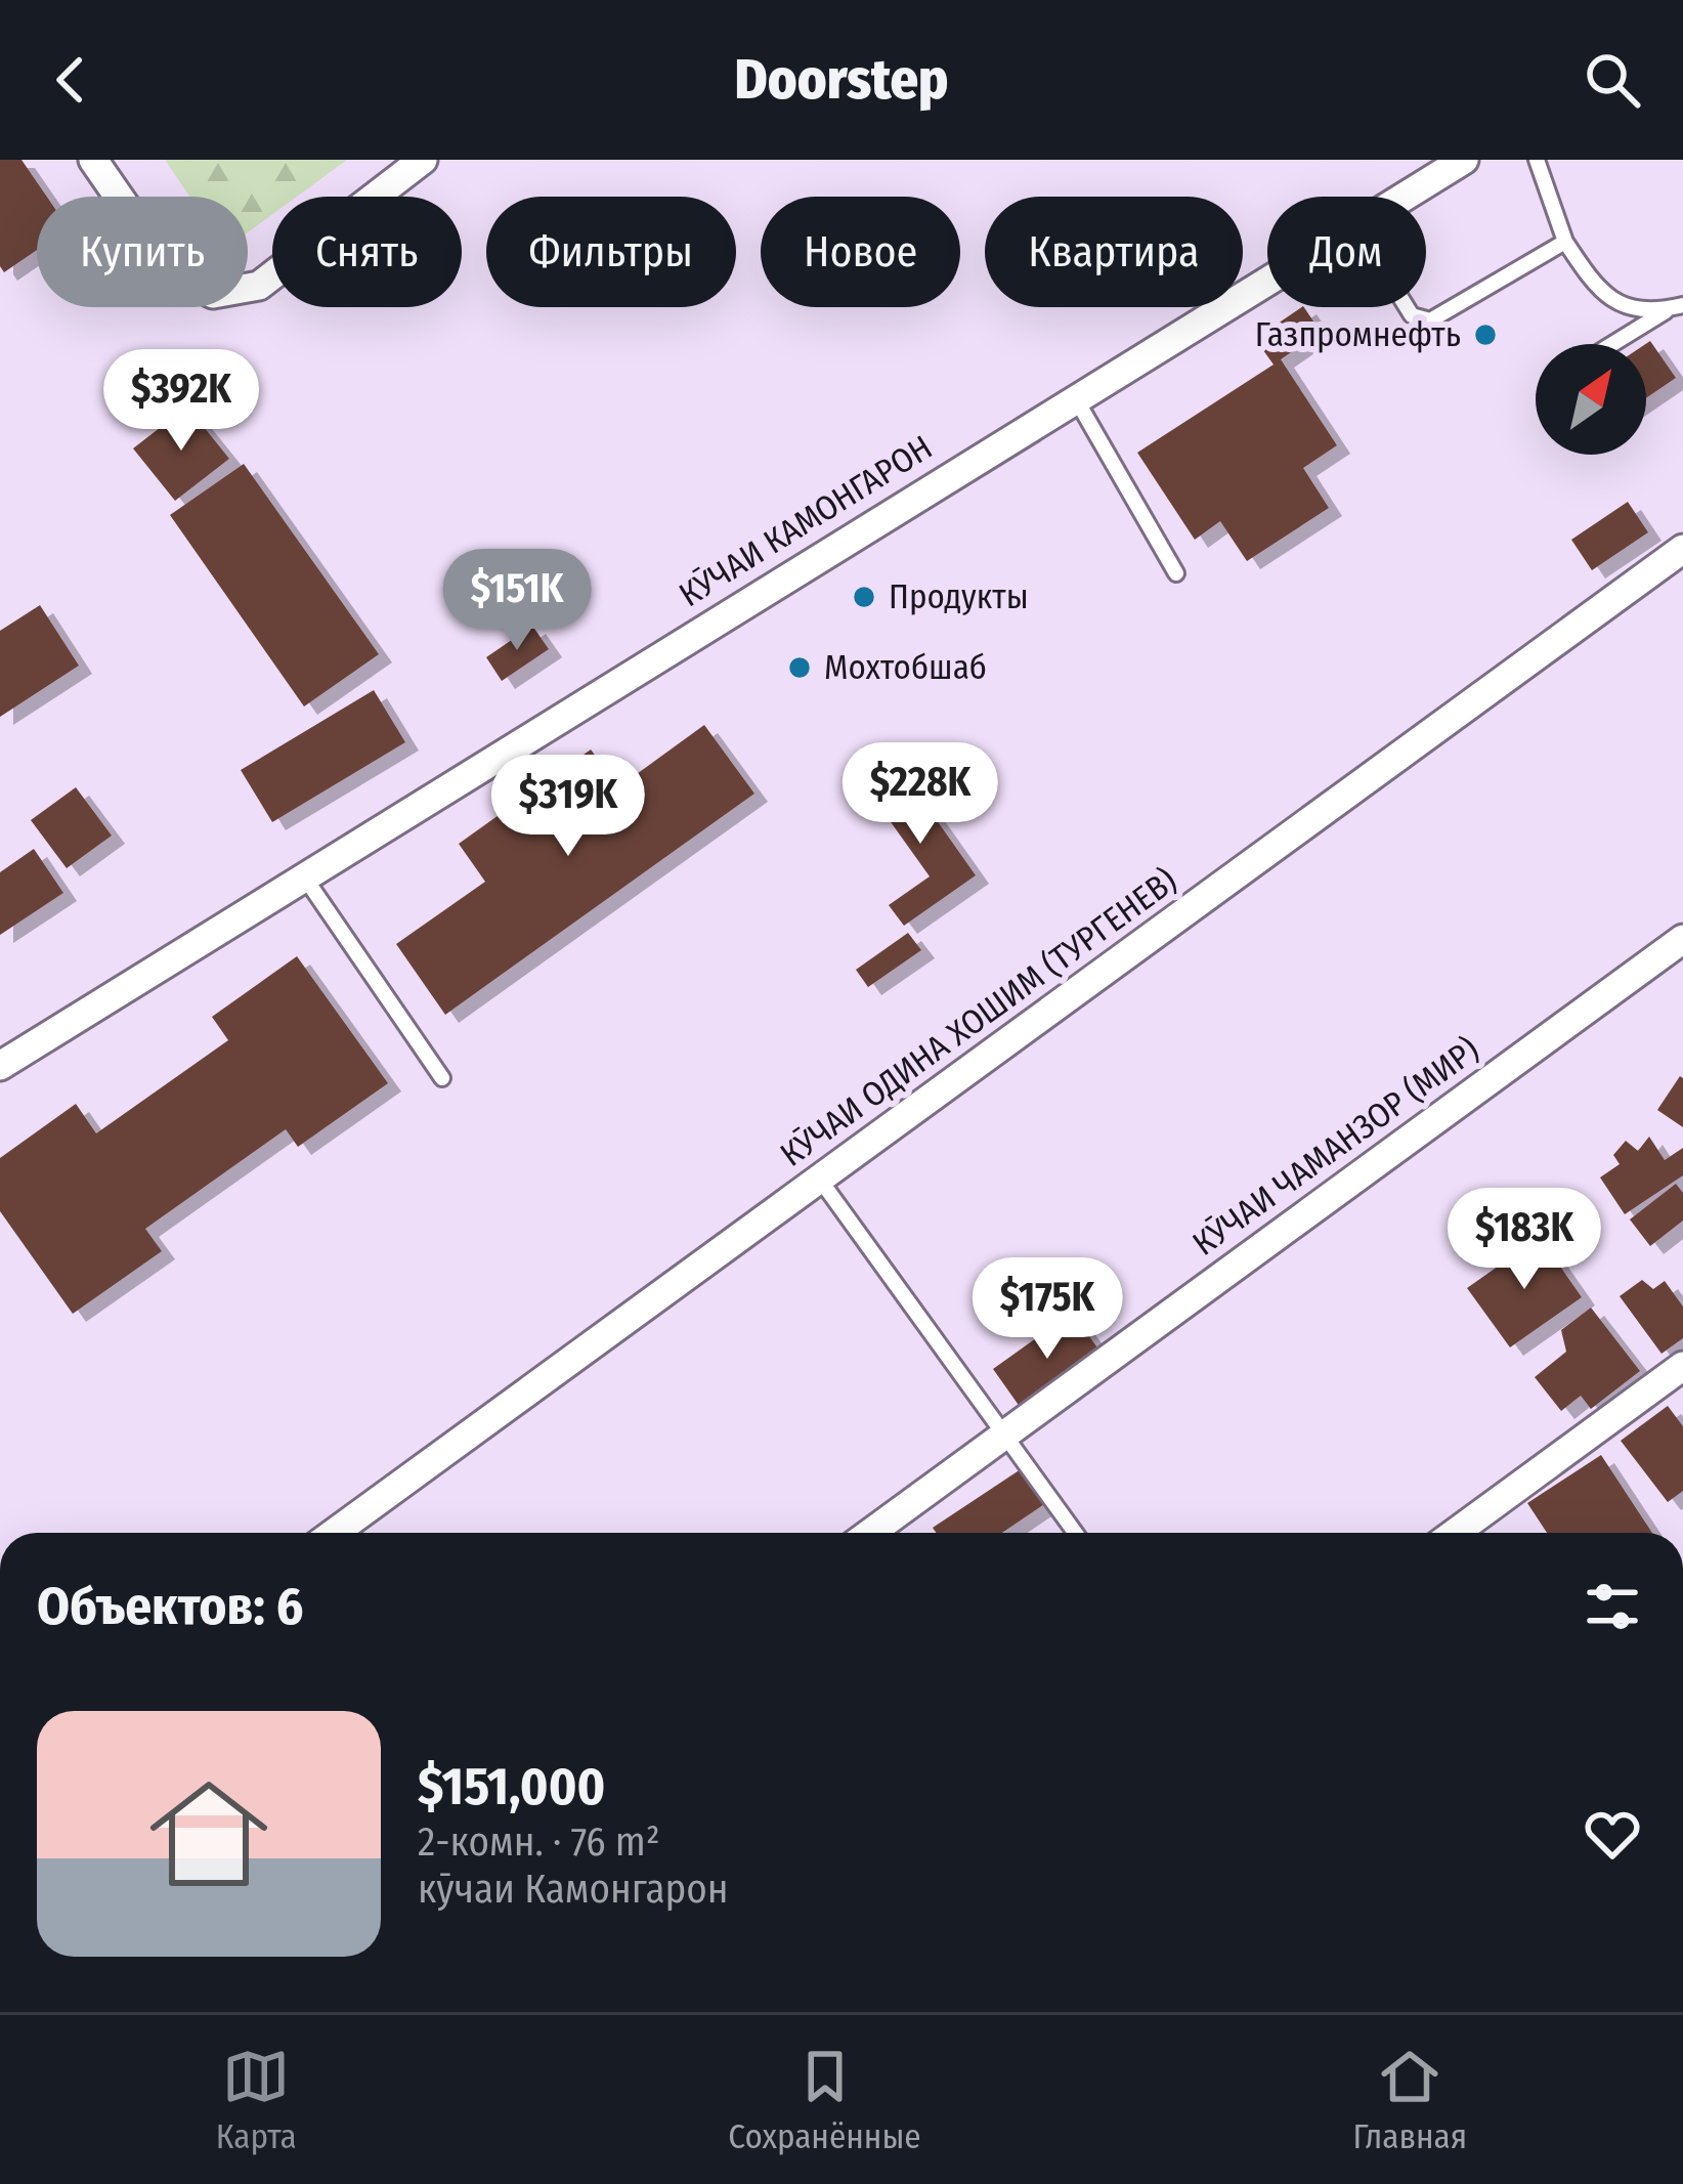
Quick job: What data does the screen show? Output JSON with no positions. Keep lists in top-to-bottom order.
{
  "streets": {
    "street": ["КӮЧАИ КАМОНГАРОН", "КӮЧАИ ОДИНА ХОШИМ (ТУРГЕНЕВ)", "КӮЧАИ ЧАМАНЗОР (МИР)"]
  },
  "places": ["Газпромнефть", "Продукты", "Мохтобшаб"],
  "north": "top right",
  "page": {
    "header": "Doorstep",
    "chip": [
      "Купить",
      "Снять",
      "Фильтры",
      "Новое",
      "Квартира",
      "Дом"
    ],
    "price": [
      "$392K",
      "$151K",
      "$228K",
      "$319K",
      "$183K",
      "$175K"
    ],
    "heading": "Объектов: 6",
    "list": [
      {
        "name": "$151,000",
        "note": "2-комн. · 76 m² · кӯчаи Камонгарон"
      }
    ],
    "tabs": ["Карта", "Сохранённые", "Главная"]
  }
}
